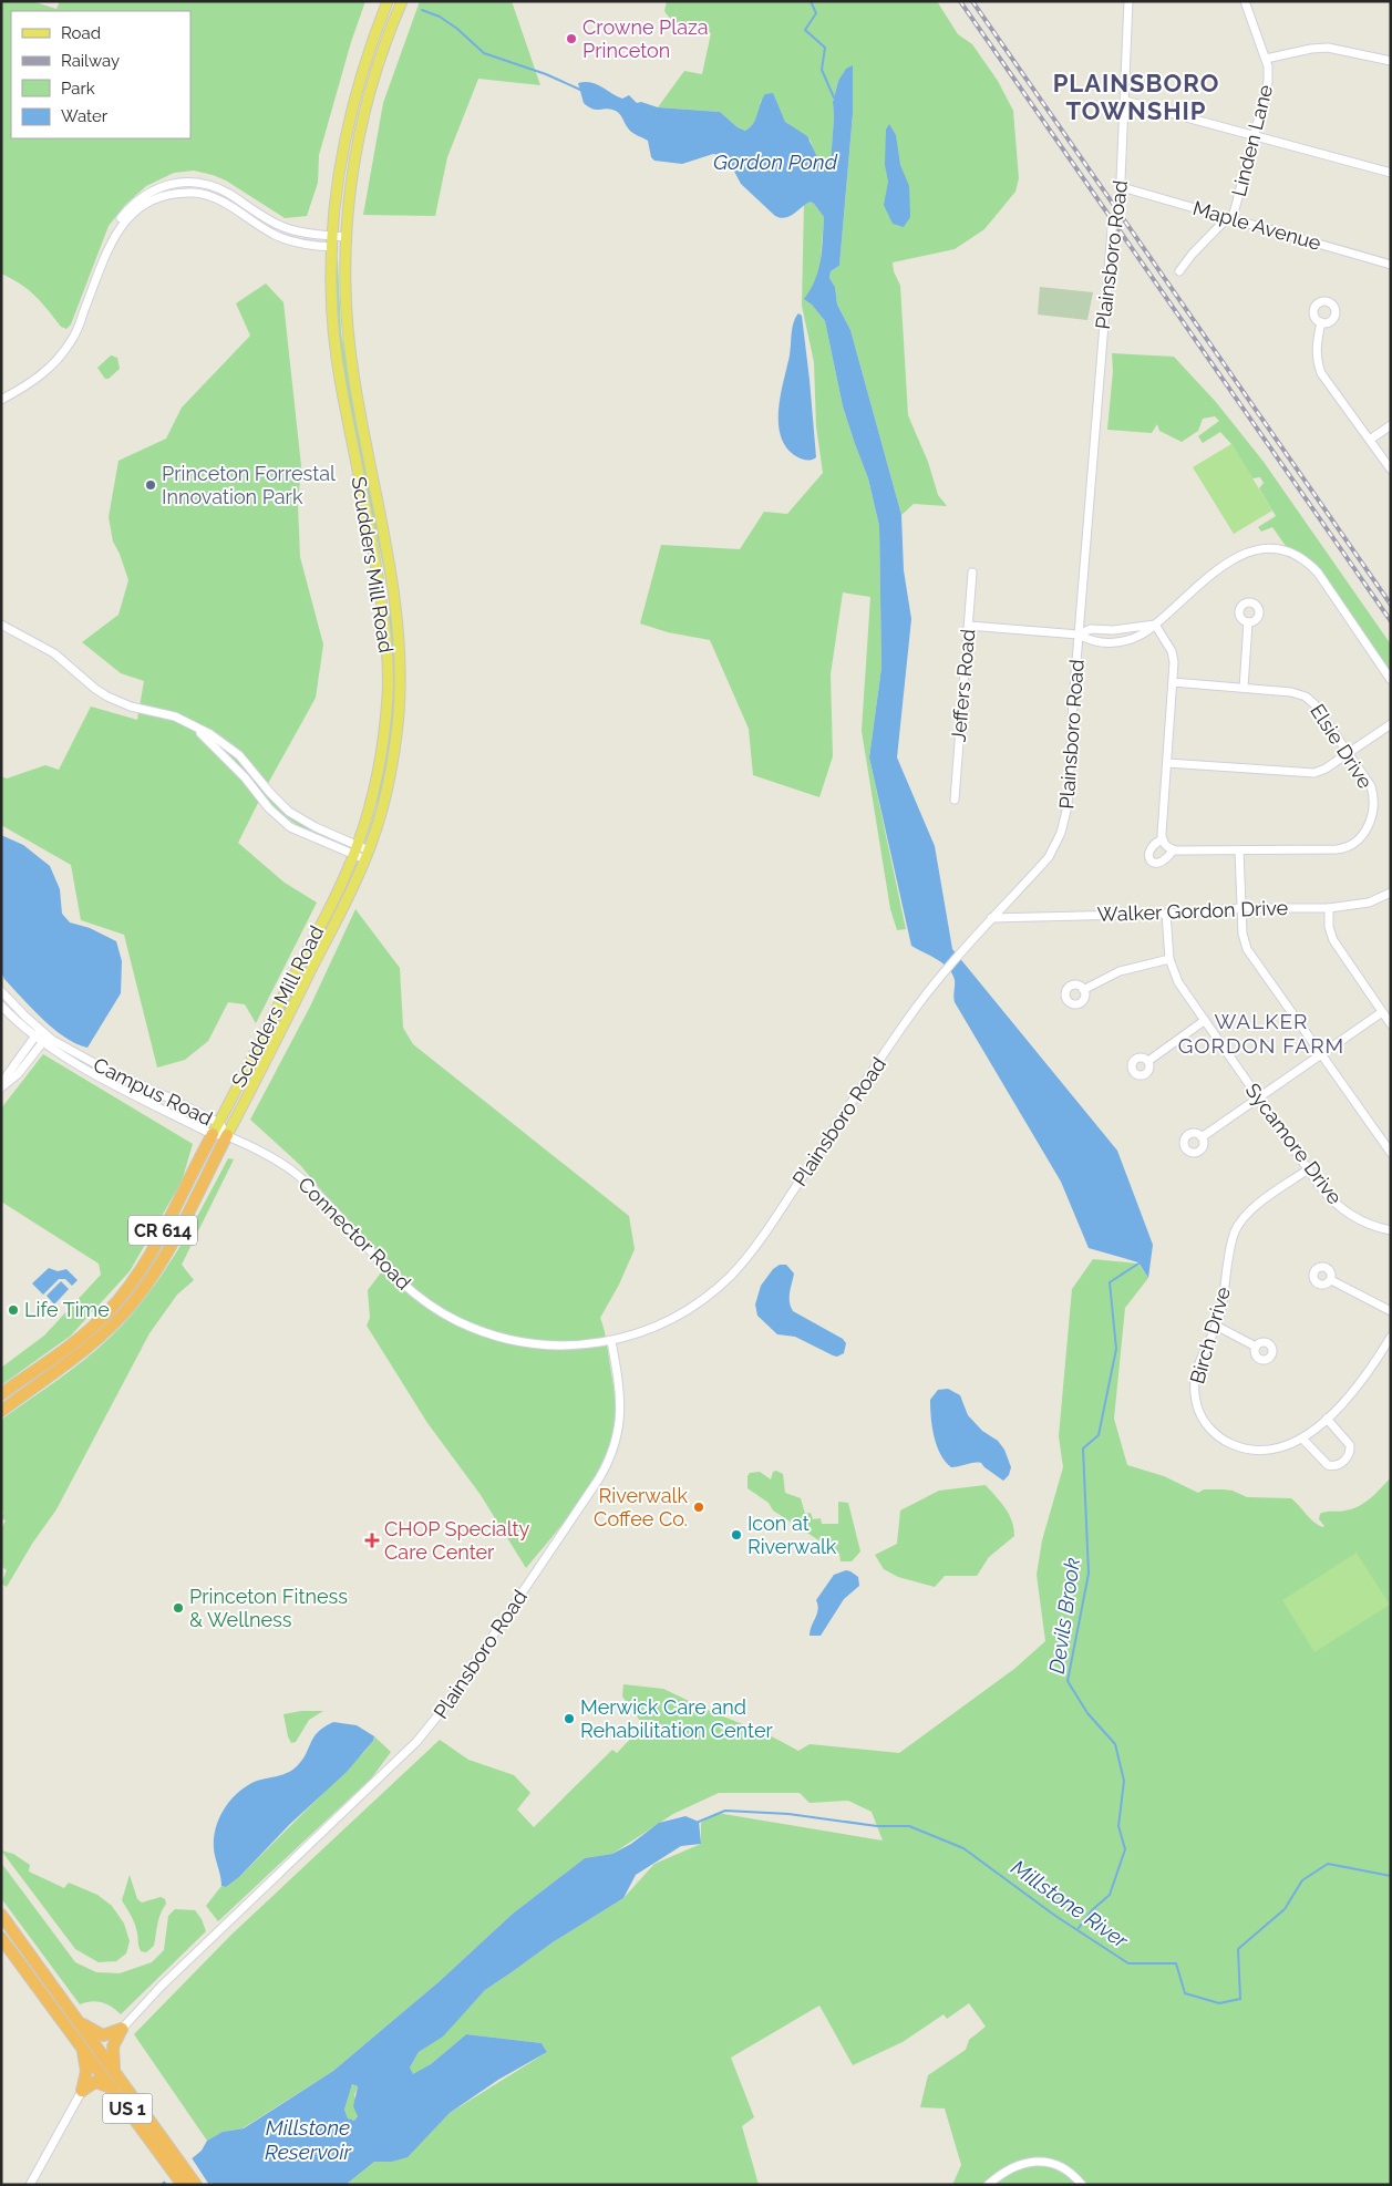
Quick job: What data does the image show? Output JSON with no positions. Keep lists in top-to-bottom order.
{
  "streets": {
    "highway": ["CR 614", "US 1"],
    "main road": ["Scudders Mill Road"],
    "street": [
      "Linden Lane",
      "Maple Avenue",
      "Plainsboro Road",
      "Jeffers Road",
      "Elsie Drive",
      "Walker Gordon Drive",
      "Campus Road",
      "Sycamore Drive",
      "Connector Road",
      "Birch Drive"
    ]
  },
  "crossings": [
    ["Linden Lane", "Maple Avenue"],
    ["Maple Avenue", "Plainsboro Road"],
    ["Plainsboro Road", "Walker Gordon Drive"],
    ["Plainsboro Road", "Connector Road"],
    ["Scudders Mill Road", "Campus Road"],
    ["Scudders Mill Road", "CR 614"],
    ["Scudders Mill Road", "Connector Road"],
    ["Walker Gordon Drive", "Sycamore Drive"],
    ["Campus Road", "CR 614"],
    ["Campus Road", "Connector Road"],
    ["Sycamore Drive", "Birch Drive"],
    ["CR 614", "Connector Road"]
  ],
  "districts": ["PLAINSBORO TOWNSHIP", "WALKER GORDON FARM"],
  "water": [
    "Gordon Pond",
    "Devils Brook",
    "Millstone River",
    "Millstone Reservoir"
  ],
  "places": {
    "other": [
      "Crowne Plaza Princeton",
      "Princeton Forrestal Innovation Park",
      "Life Time",
      "Riverwalk Coffee Co.",
      "Icon at Riverwalk",
      "Princeton Fitness & Wellness",
      "Merwick Care and Rehabilitation Center"
    ],
    "health": ["CHOP Specialty Care Center"]
  },
  "legend": [
    "Road",
    "Railway",
    "Park",
    "Water"
  ]
}
